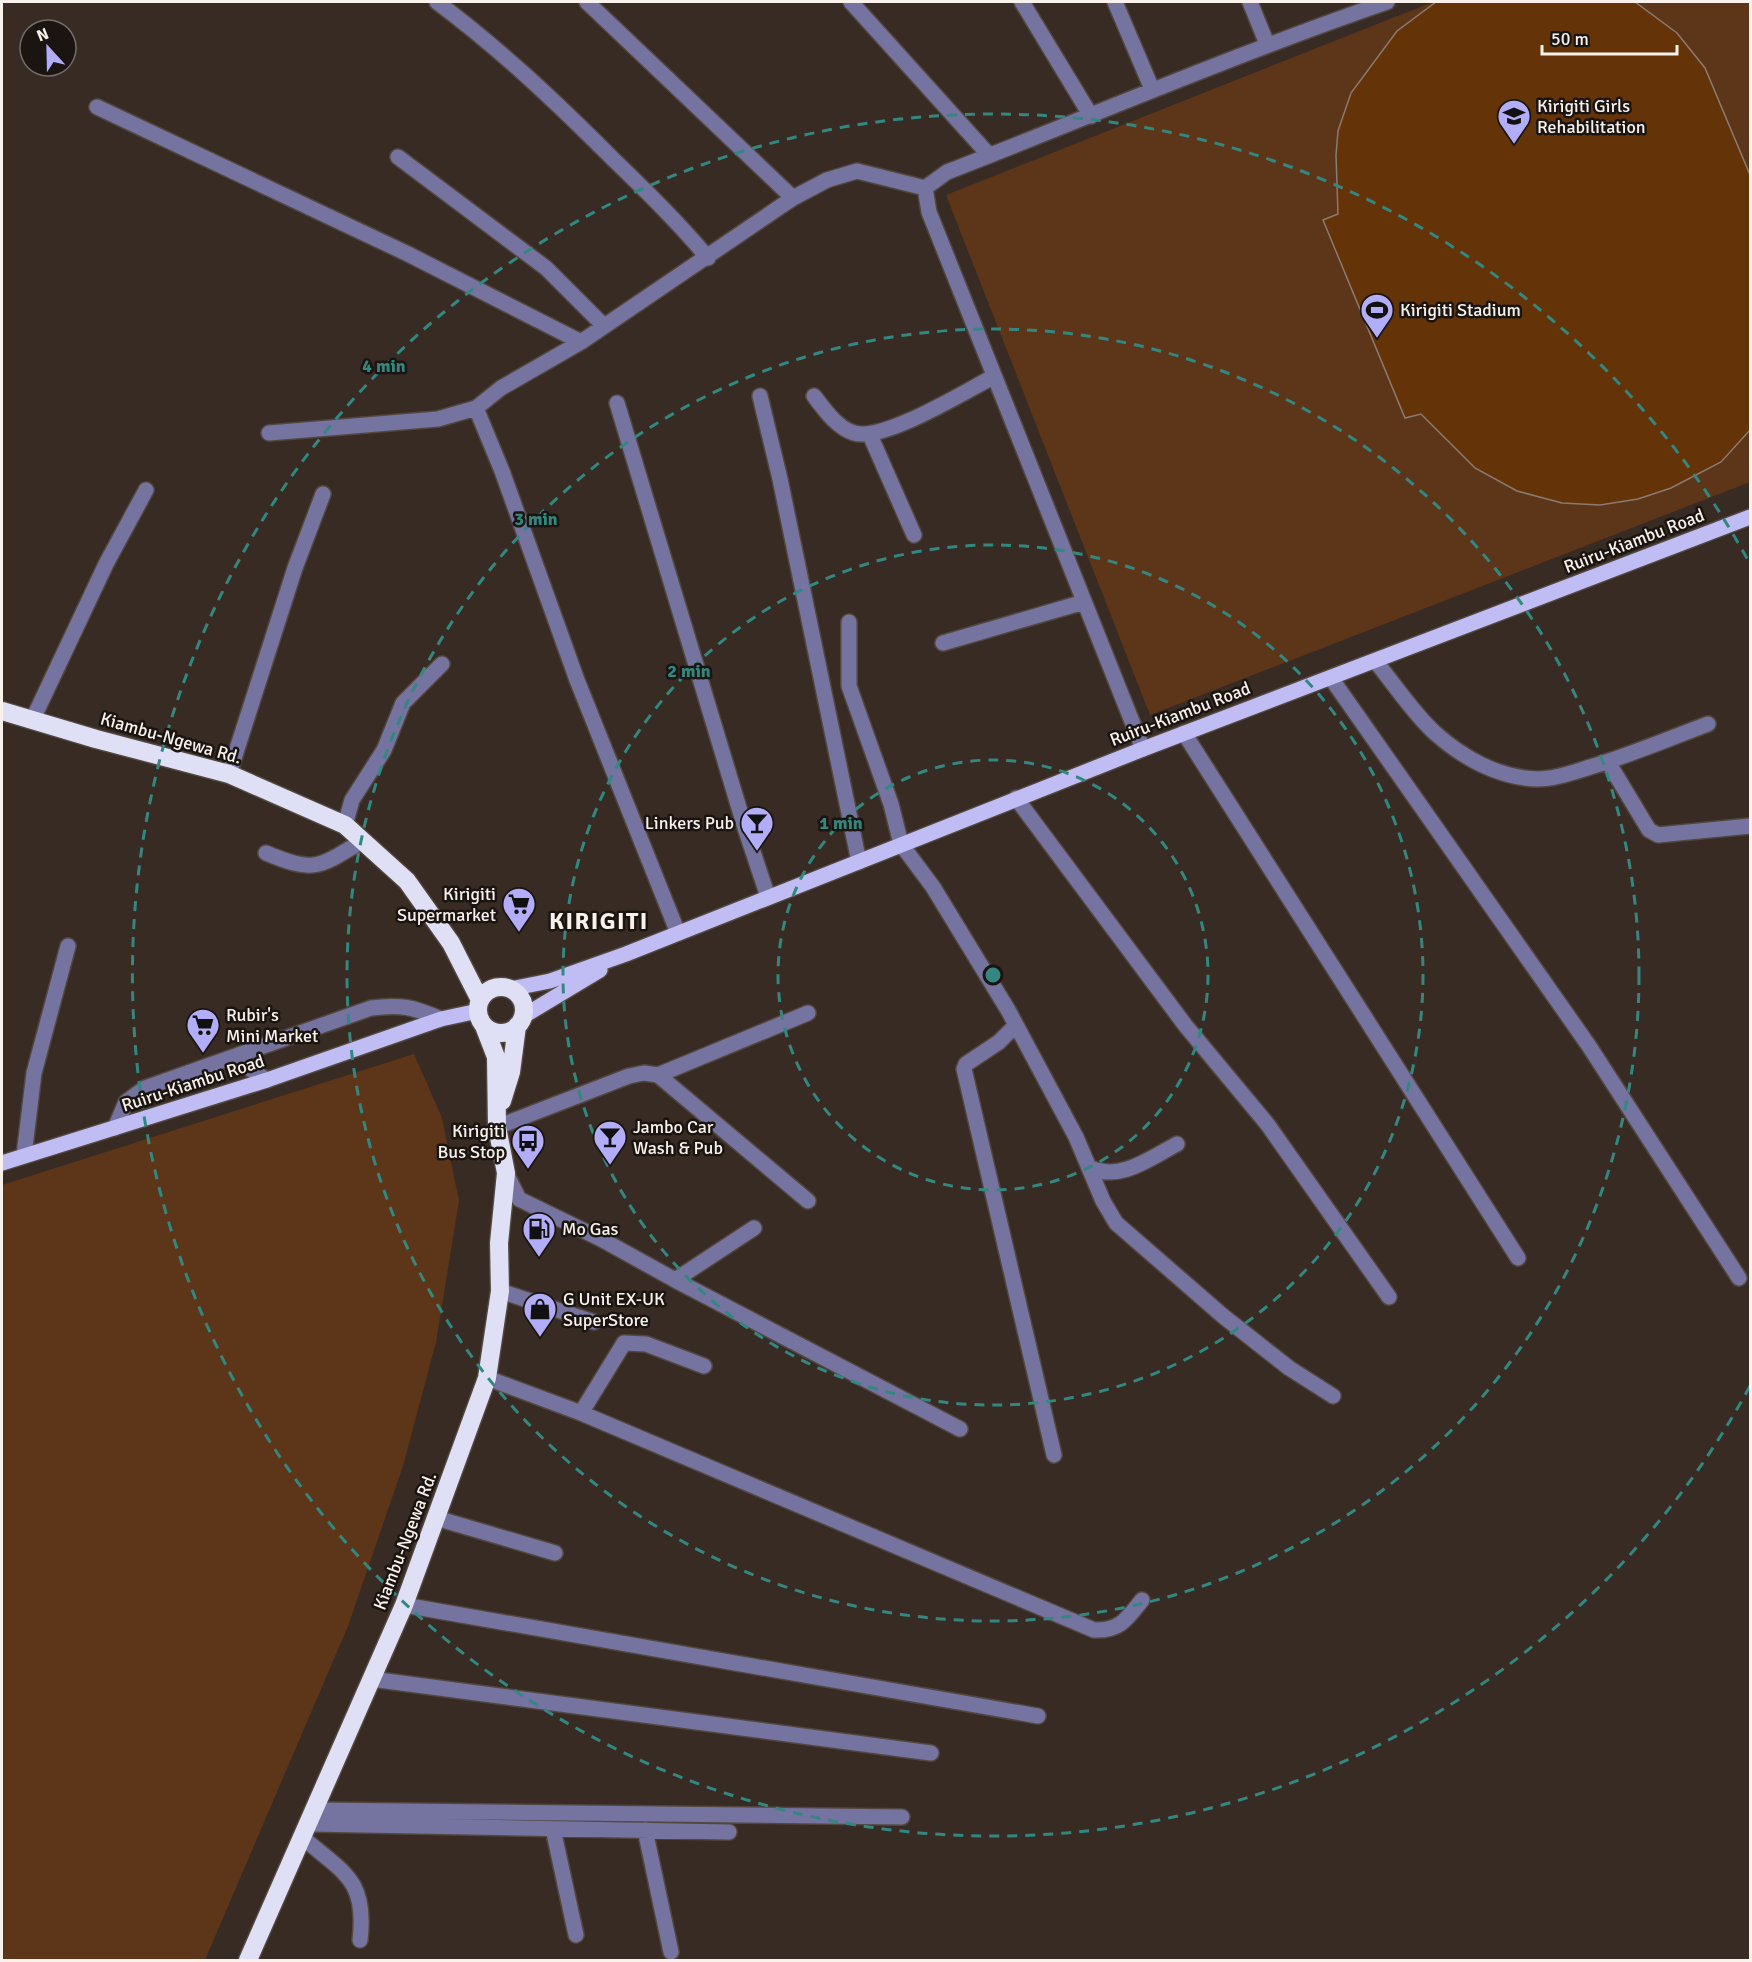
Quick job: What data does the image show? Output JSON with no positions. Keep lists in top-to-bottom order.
{
  "streets": {
    "highway": ["Kiambu-Ngewa Rd."],
    "main road": ["Ruiru-Kiambu Road"]
  },
  "crossings": [
    ["Ruiru-Kiambu Road", "Kiambu-Ngewa Rd."]
  ],
  "districts": ["KIRIGITI"],
  "places": {
    "school or university": ["Kirigiti Girls Rehabilitation"],
    "sports": ["Kirigiti Stadium"],
    "bar": ["Linkers Pub", "Jambo Car Wash & Pub"],
    "supermarket": ["Kirigiti Supermarket", "Rubir's Mini Market"],
    "bus stop": ["Kirigiti Bus Stop"],
    "fuel station": ["Mo Gas"],
    "shop": ["G Unit EX-UK SuperStore"]
  },
  "scale_bar": "50 m",
  "north": "top",
  "rings": [
    "4 min",
    "3 min",
    "2 min",
    "1 min"
  ]
}
